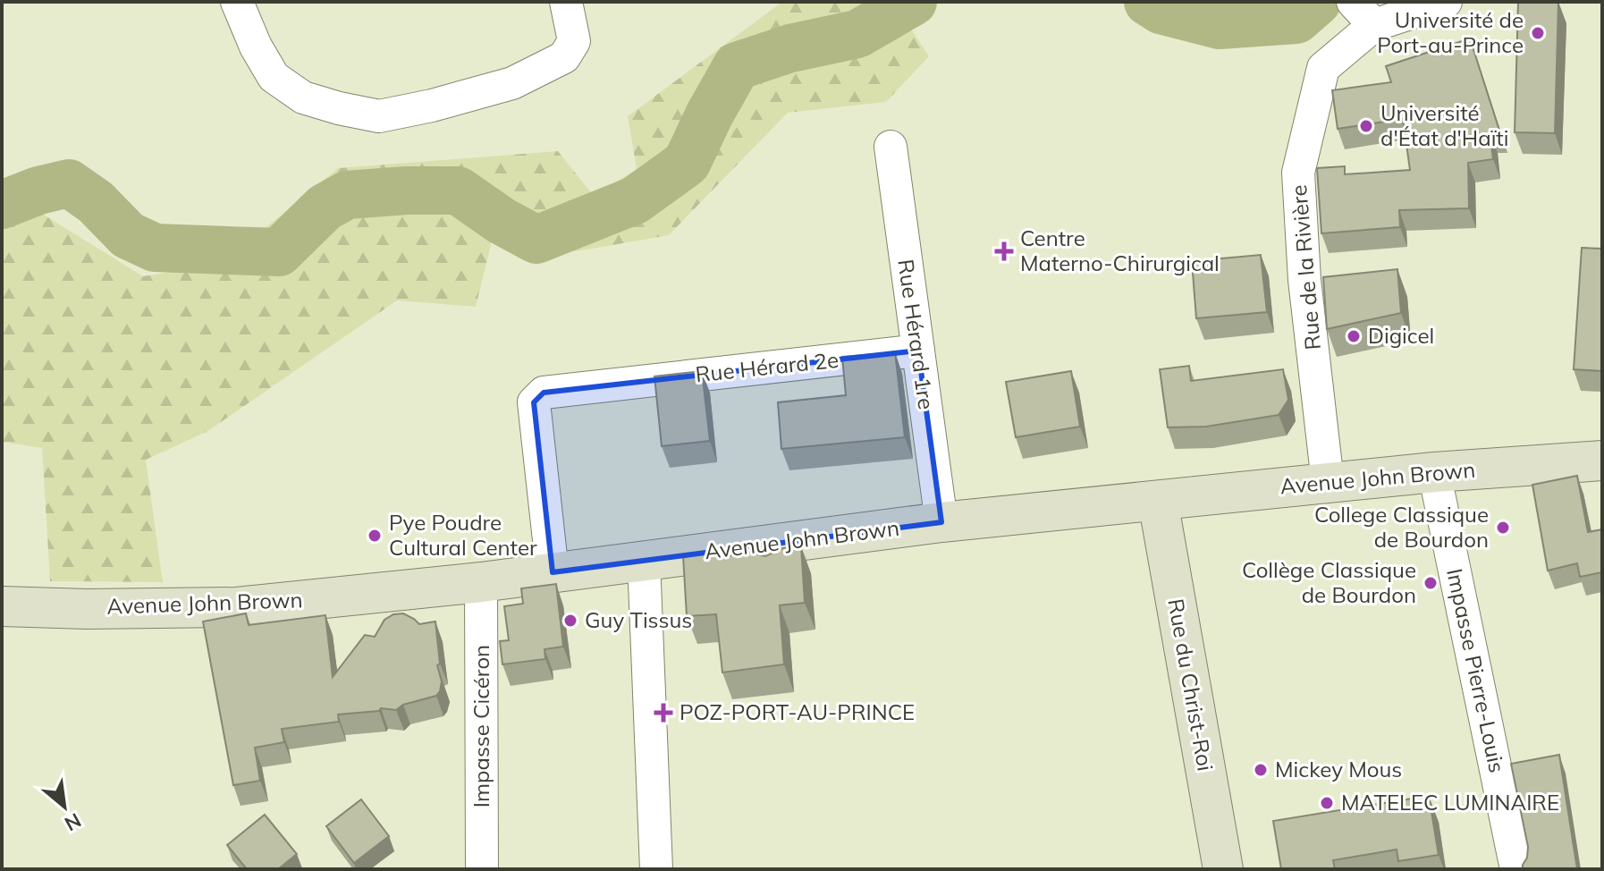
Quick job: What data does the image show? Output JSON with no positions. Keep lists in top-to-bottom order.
{
  "streets": {
    "main road": ["Avenue John Brown", "Rue du Christ-Roi"],
    "street": [
      "Rue de la Rivière",
      "Rue Hérard 1re",
      "Rue Hérard 2e",
      "Impasse Pierre-Louis",
      "Impasse Cicéron"
    ]
  },
  "crossings": [
    ["Rue de la Rivière", "Avenue John Brown"],
    ["Rue Hérard 1re", "Rue Hérard 2e"],
    ["Rue Hérard 1re", "Avenue John Brown"],
    ["Rue Hérard 2e", "Avenue John Brown"],
    ["Avenue John Brown", "Impasse Pierre-Louis"],
    ["Avenue John Brown", "Rue du Christ-Roi"],
    ["Avenue John Brown", "Impasse Cicéron"]
  ],
  "places": {
    "other": [
      "Université de Port-au-Prince",
      "Université d'État d'Haïti",
      "Digicel",
      "College Classique de Bourdon",
      "Pye Poudre Cultural Center",
      "Collège Classique de Bourdon",
      "Guy Tissus",
      "Mickey Mous",
      "MATELEC LUMINAIRE"
    ],
    "health": ["Centre Materno-Chirurgical", "POZ-PORT-AU-PRINCE"]
  },
  "north": "bottom right"
}
